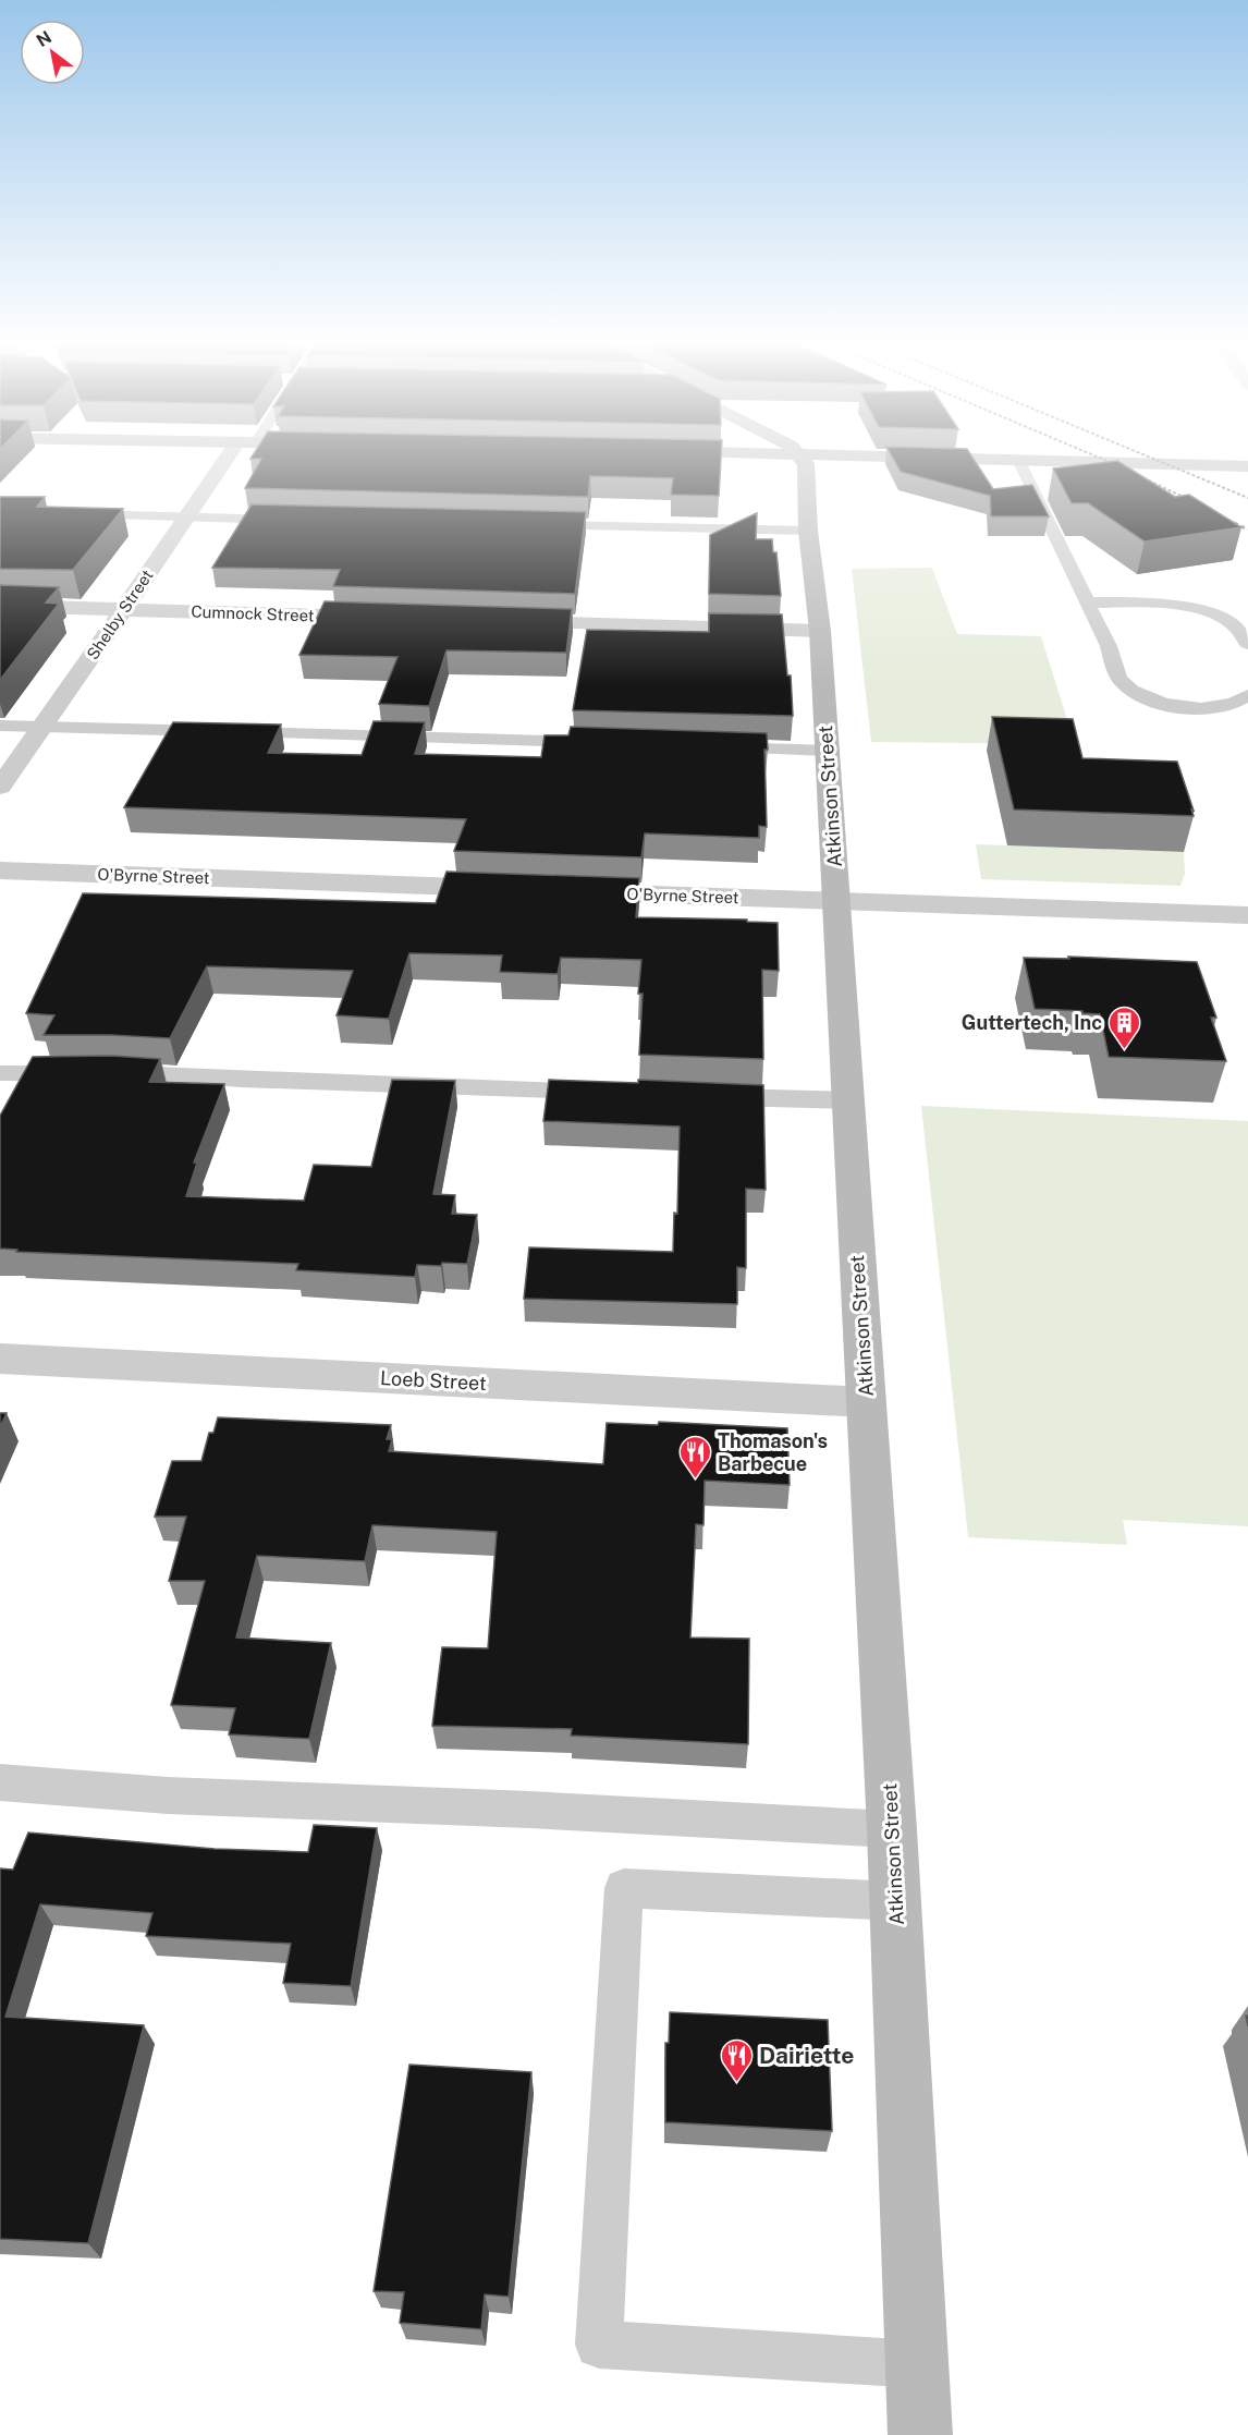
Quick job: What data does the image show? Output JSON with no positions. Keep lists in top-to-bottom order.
{
  "streets": {
    "street": [
      "Cumnock Street",
      "Shelby Street",
      "Atkinson Street",
      "O'Byrne Street",
      "Loeb Street"
    ]
  },
  "crossings": [
    ["Cumnock Street", "Shelby Street"],
    ["Atkinson Street", "O'Byrne Street"],
    ["Atkinson Street", "Loeb Street"]
  ],
  "places": {
    "building": ["Guttertech, Inc"],
    "restaurant": ["Thomason's Barbecue", "Dairiette"]
  },
  "north": "top left"
}
